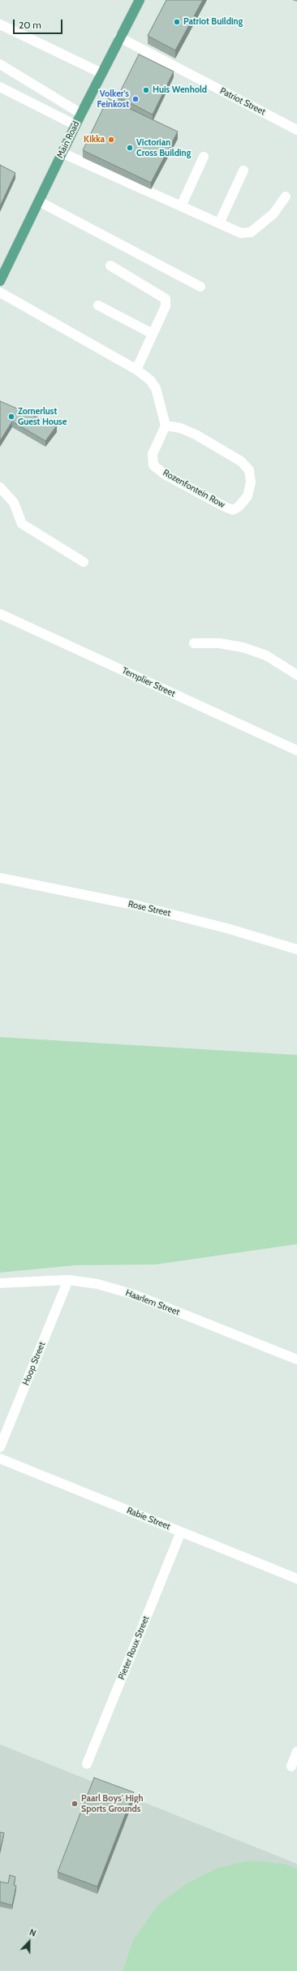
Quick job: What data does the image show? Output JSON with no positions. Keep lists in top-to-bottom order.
{
  "streets": {
    "main road": ["Main Road"],
    "street": [
      "Patriot Street",
      "Rozenfontein Row",
      "Templier Street",
      "Rose Street",
      "Haarlem Street",
      "Hoop Street",
      "Rabie Street",
      "Pieter Roux Street"
    ]
  },
  "crossings": [
    ["Patriot Street", "Main Road"],
    ["Haarlem Street", "Hoop Street"],
    ["Rabie Street", "Pieter Roux Street"]
  ],
  "places": [
    "Patriot Building",
    "Huis Wenhold",
    "Volker's Feinkost",
    "Kikka",
    "Victorian Cross Building",
    "Zomerlust Guest House",
    "Paarl Boys' High Sports Grounds"
  ],
  "scale_bar": "20 m",
  "north": "top"
}
